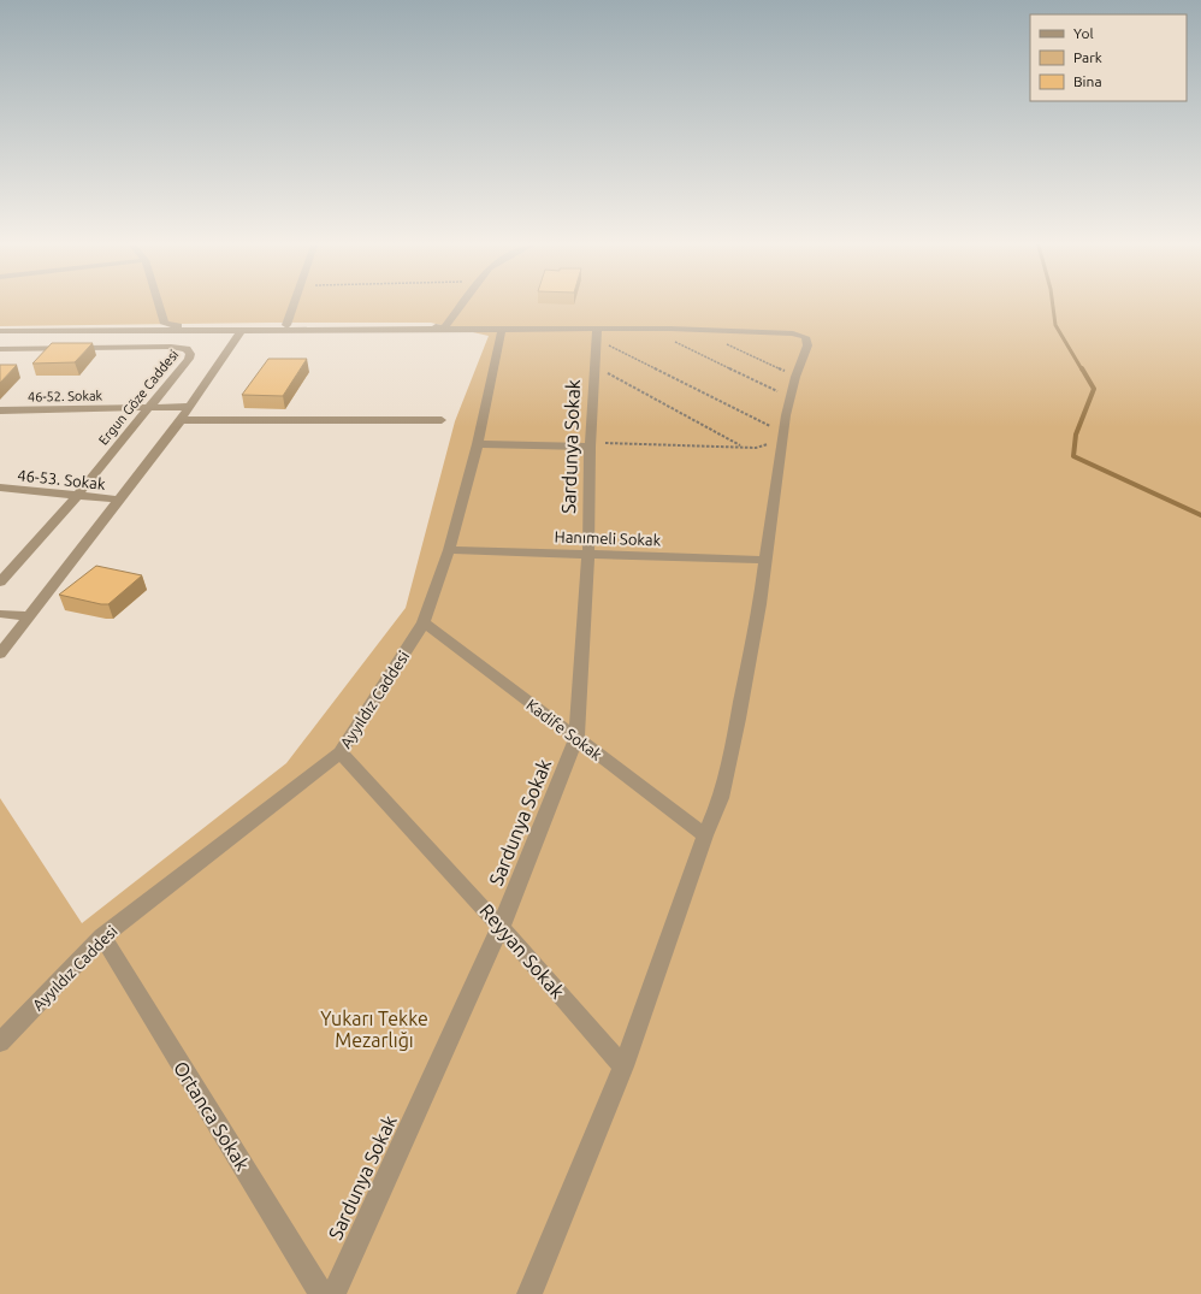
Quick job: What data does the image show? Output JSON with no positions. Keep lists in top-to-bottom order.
{
  "streets": {
    "street": [
      "46-52. Sokak",
      "Ergun Göze Caddesi",
      "Sardunya Sokak",
      "46-53. Sokak",
      "Hanımeli Sokak",
      "Ayyıldız Caddesi",
      "Kadife Sokak",
      "Reyyan Sokak",
      "Ortanca Sokak"
    ]
  },
  "crossings": [
    ["46-52. Sokak", "Ergun Göze Caddesi"],
    ["Ergun Göze Caddesi", "46-53. Sokak"],
    ["Sardunya Sokak", "Hanımeli Sokak"],
    ["Sardunya Sokak", "Kadife Sokak"],
    ["Sardunya Sokak", "Reyyan Sokak"],
    ["Hanımeli Sokak", "Ayyıldız Caddesi"],
    ["Ayyıldız Caddesi", "Kadife Sokak"],
    ["Ayyıldız Caddesi", "Reyyan Sokak"],
    ["Ayyıldız Caddesi", "Ortanca Sokak"]
  ],
  "parks": ["Yukarı Tekke Mezarlığı"],
  "legend": ["Yol", "Park", "Bina"]
}
